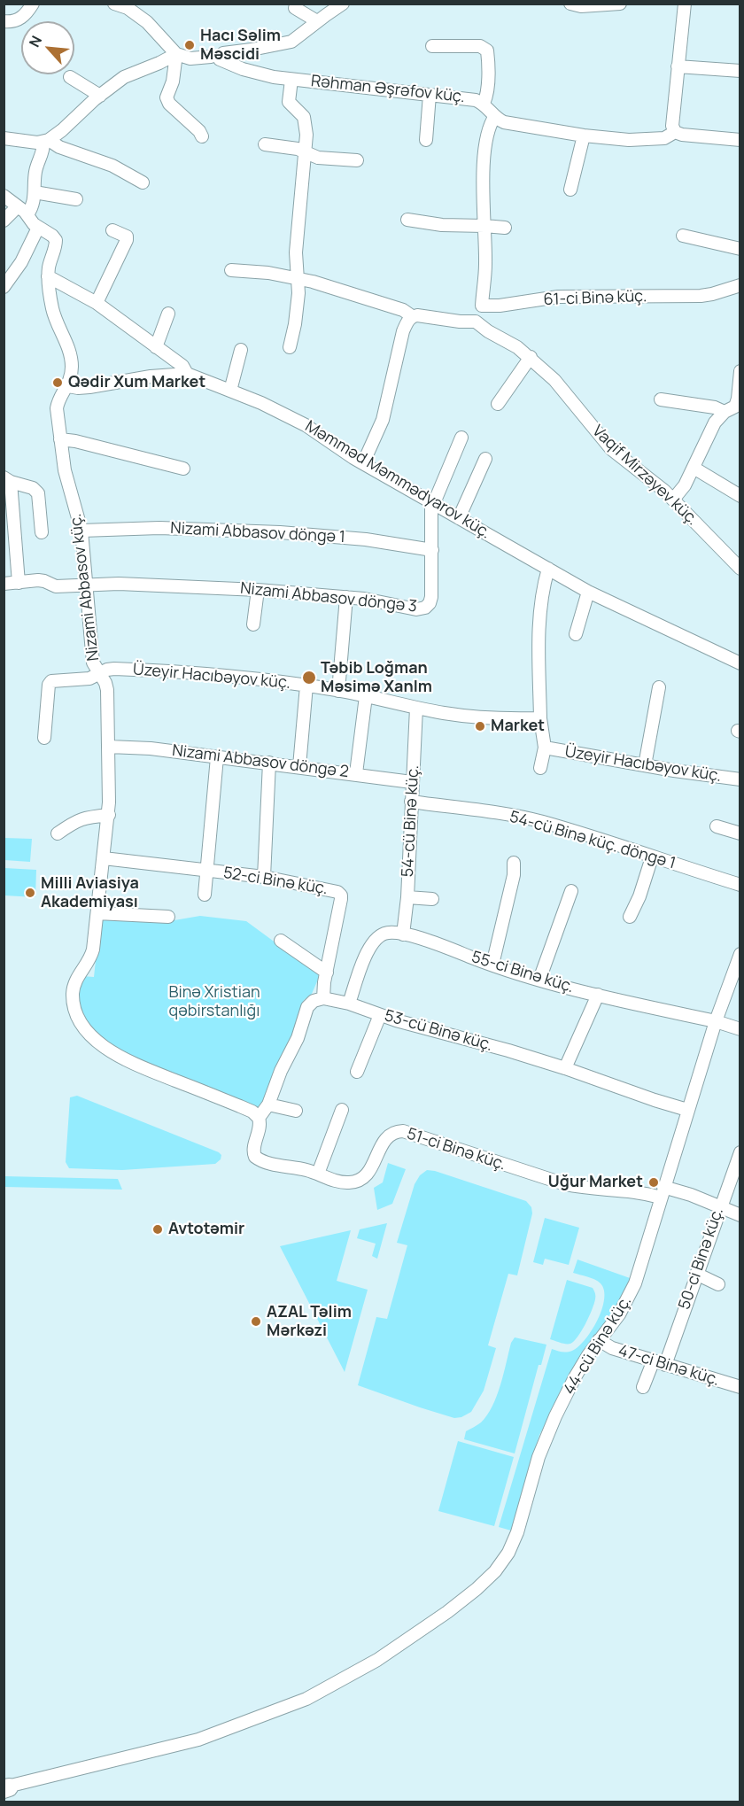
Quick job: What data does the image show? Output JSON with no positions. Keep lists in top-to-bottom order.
{
  "streets": {
    "street": [
      "Rəhman Əşrəfov küç.",
      "61-ci Binə küç.",
      "Vaqif Mirzəyev küç.",
      "Məmməd Məmmədyarov küç.",
      "Nizami Abbasov döngə 1",
      "Nizami Abbasov küç.",
      "Nizami Abbasov döngə 3",
      "Üzeyir Hacıbəyov küç.",
      "Nizami Abbasov döngə 2",
      "54-cü Binə küç.",
      "54-cü Binə küç. döngə 1",
      "52-ci Binə küç.",
      "55-ci Binə küç.",
      "53-cü Binə küç.",
      "51-ci Binə küç.",
      "50-ci Binə küç.",
      "44-cü Binə küç.",
      "47-ci Binə küç."
    ]
  },
  "crossings": [
    ["Məmməd Məmmədyarov küç.", "Nizami Abbasov küç."],
    ["Məmməd Məmmədyarov küç.", "Nizami Abbasov döngə 3"],
    ["Nizami Abbasov döngə 1", "Nizami Abbasov küç."],
    ["Nizami Abbasov döngə 1", "Nizami Abbasov döngə 3"],
    ["Nizami Abbasov küç.", "Nizami Abbasov döngə 3"],
    ["Nizami Abbasov küç.", "Üzeyir Hacıbəyov küç."],
    ["Nizami Abbasov küç.", "Nizami Abbasov döngə 2"],
    ["Nizami Abbasov küç.", "52-ci Binə küç."],
    ["Nizami Abbasov küç.", "51-ci Binə küç."],
    ["Üzeyir Hacıbəyov küç.", "54-cü Binə küç."],
    ["Nizami Abbasov döngə 2", "54-cü Binə küç."],
    ["54-cü Binə küç.", "54-cü Binə küç. döngə 1"],
    ["54-cü Binə küç.", "55-ci Binə küç."],
    ["52-ci Binə küç.", "53-cü Binə küç."],
    ["55-ci Binə küç.", "53-cü Binə küç."],
    ["55-ci Binə küç.", "44-cü Binə küç."],
    ["53-cü Binə küç.", "44-cü Binə küç."],
    ["51-ci Binə küç.", "44-cü Binə küç."],
    ["50-ci Binə küç.", "47-ci Binə küç."],
    ["44-cü Binə küç.", "47-ci Binə küç."]
  ],
  "parks": ["Binə Xristian qəbirstanlığı"],
  "places": [
    "Hacı Səlim Məscidi",
    "Qədir Xum Market",
    "Təbib Loğman Məsimə Xanlm",
    "Market",
    "Milli Aviasiya Akademiyası",
    "Uğur Market",
    "Avtotəmir",
    "AZAL Təlim Mərkəzi"
  ],
  "north": "top left"
}
